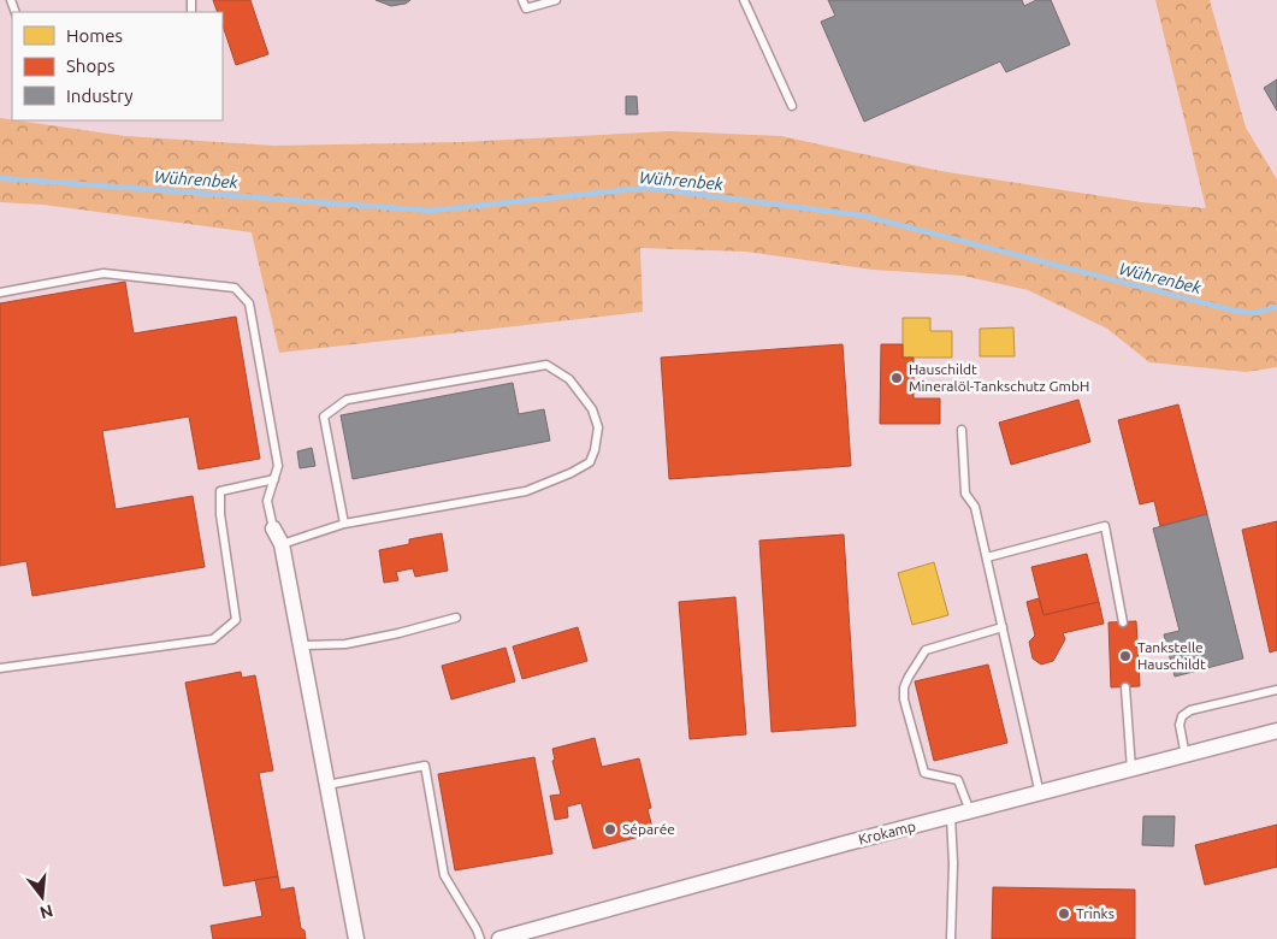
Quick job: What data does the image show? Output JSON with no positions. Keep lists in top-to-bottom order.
{
  "streets": {
    "street": ["Krokamp"]
  },
  "water": ["Wührenbek"],
  "places": [
    "Hauschildt Mineralöl-Tankschutz GmbH",
    "Tankstelle Hauschildt",
    "Séparée",
    "Trinks"
  ],
  "legend": ["Homes", "Shops", "Industry"],
  "north": "bottom"
}
